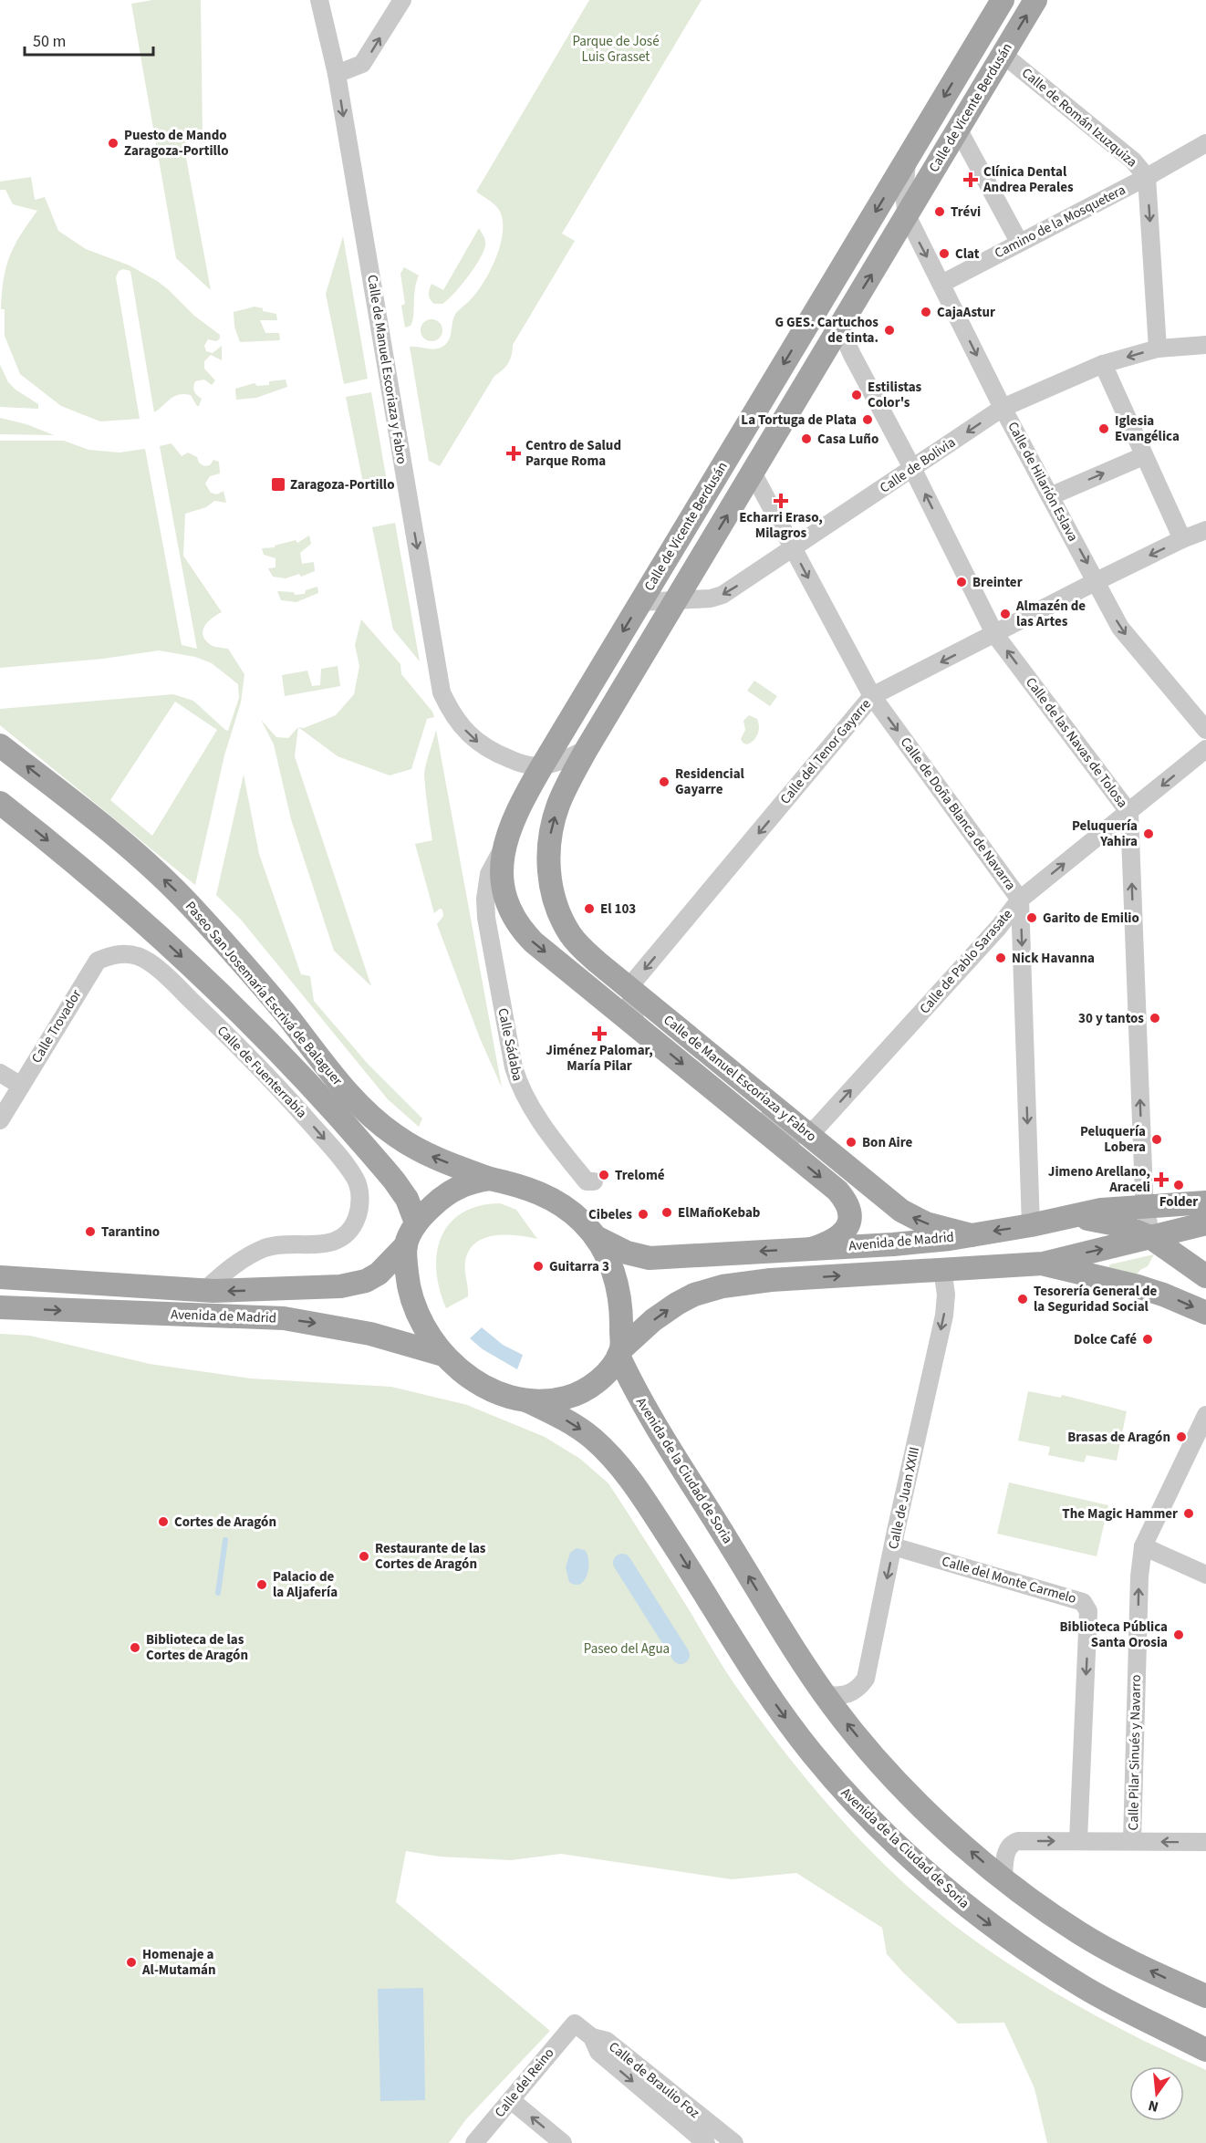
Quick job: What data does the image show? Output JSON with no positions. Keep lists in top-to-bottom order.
{
  "streets": {
    "main road": [
      "Calle de Vicente Berdusán",
      "Calle de Manuel Escoriaza y Fabro",
      "Paseo San Josemaría Escrivá de Balaguer",
      "Avenida de Madrid",
      "Avenida de la Ciudad de Soria"
    ],
    "street": [
      "Calle de Román Izuzquiza",
      "Camino de la Mosquetera",
      "Calle de Bolivia",
      "Calle de Hilarión Eslava",
      "Calle de las Navas de Tolosa",
      "Calle del Tenor Gayarre",
      "Calle de Doña Blanca de Navarra",
      "Calle de Pablo Sarasate",
      "Calle Trovador",
      "Calle Sádaba",
      "Calle de Fuenterrabía",
      "Calle de Juan XXIII",
      "Calle del Monte Carmelo",
      "Calle Pilar Sinués y Navarro",
      "Calle de Braulio Foz",
      "Calle del Reino"
    ]
  },
  "crossings": [
    ["Calle de Vicente Berdusán", "Calle de Román Izuzquiza"],
    ["Calle de Vicente Berdusán", "Calle de Manuel Escoriaza y Fabro"],
    ["Calle de Vicente Berdusán", "Calle de Bolivia"],
    ["Calle de Vicente Berdusán", "Calle de Hilarión Eslava"],
    ["Calle de Vicente Berdusán", "Calle de las Navas de Tolosa"],
    ["Calle de Vicente Berdusán", "Calle de Doña Blanca de Navarra"],
    ["Calle de Vicente Berdusán", "Calle Sádaba"],
    ["Calle de Román Izuzquiza", "Camino de la Mosquetera"],
    ["Calle de Román Izuzquiza", "Calle de Bolivia"],
    ["Camino de la Mosquetera", "Calle de Hilarión Eslava"],
    ["Calle de Manuel Escoriaza y Fabro", "Calle del Tenor Gayarre"],
    ["Calle de Manuel Escoriaza y Fabro", "Calle de Pablo Sarasate"],
    ["Calle de Manuel Escoriaza y Fabro", "Avenida de Madrid"],
    ["Calle de Bolivia", "Calle de Hilarión Eslava"],
    ["Calle de Bolivia", "Calle de las Navas de Tolosa"],
    ["Calle de Bolivia", "Calle de Doña Blanca de Navarra"],
    ["Calle de Hilarión Eslava", "Calle del Tenor Gayarre"],
    ["Calle de las Navas de Tolosa", "Calle del Tenor Gayarre"],
    ["Calle de las Navas de Tolosa", "Calle de Pablo Sarasate"],
    ["Calle de las Navas de Tolosa", "Avenida de Madrid"],
    ["Calle del Tenor Gayarre", "Calle de Doña Blanca de Navarra"],
    ["Calle de Doña Blanca de Navarra", "Calle de Pablo Sarasate"],
    ["Calle de Doña Blanca de Navarra", "Avenida de Madrid"],
    ["Paseo San Josemaría Escrivá de Balaguer", "Avenida de Madrid"],
    ["Calle Trovador", "Calle de Fuenterrabía"],
    ["Calle de Fuenterrabía", "Avenida de Madrid"],
    ["Avenida de la Ciudad de Soria", "Calle de Juan XXIII"],
    ["Calle de Juan XXIII", "Calle del Monte Carmelo"],
    ["Calle de Braulio Foz", "Calle del Reino"]
  ],
  "one_way": [
    "Calle de Bolivia",
    "Calle de las Navas de Tolosa",
    "Calle del Tenor Gayarre",
    "Calle de Doña Blanca de Navarra",
    "Calle de Fuenterrabía",
    "Calle de Juan XXIII",
    "Calle Pilar Sinués y Navarro"
  ],
  "parks": ["Parque de José Luis Grasset", "Paseo del Agua"],
  "places": {
    "other": [
      "Puesto de Mando Zaragoza-Portillo",
      "Trévi",
      "Clat",
      "CajaAstur",
      "G GES. Cartuchos de tinta.",
      "Estilistas Color's",
      "La Tortuga de Plata",
      "Iglesia Evangélica",
      "Casa Luño",
      "Breinter",
      "Almazén de las Artes",
      "Residencial Gayarre",
      "Peluquería Yahira",
      "El 103",
      "Garito de Emilio",
      "Nick Havanna",
      "30 y tantos",
      "Peluquería Lobera",
      "Bon Aire",
      "Trelomé",
      "Folder",
      "ElMañoKebab",
      "Cibeles",
      "Tarantino",
      "Guitarra 3",
      "Tesorería General de la Seguridad Social",
      "Dolce Café",
      "Brasas de Aragón",
      "The Magic Hammer",
      "Cortes de Aragón",
      "Restaurante de las Cortes de Aragón",
      "Palacio de la Aljafería",
      "Biblioteca Pública Santa Orosia",
      "Biblioteca de las Cortes de Aragón",
      "Homenaje a Al-Mutamán"
    ],
    "health": [
      "Clínica Dental Andrea Perales",
      "Centro de Salud Parque Roma",
      "Echarri Eraso, Milagros",
      "Jiménez Palomar, María Pilar",
      "Jimeno Arellano, Araceli"
    ],
    "transit": ["Zaragoza-Portillo"]
  },
  "scale_bar": "50 m",
  "north": "bottom"
}
